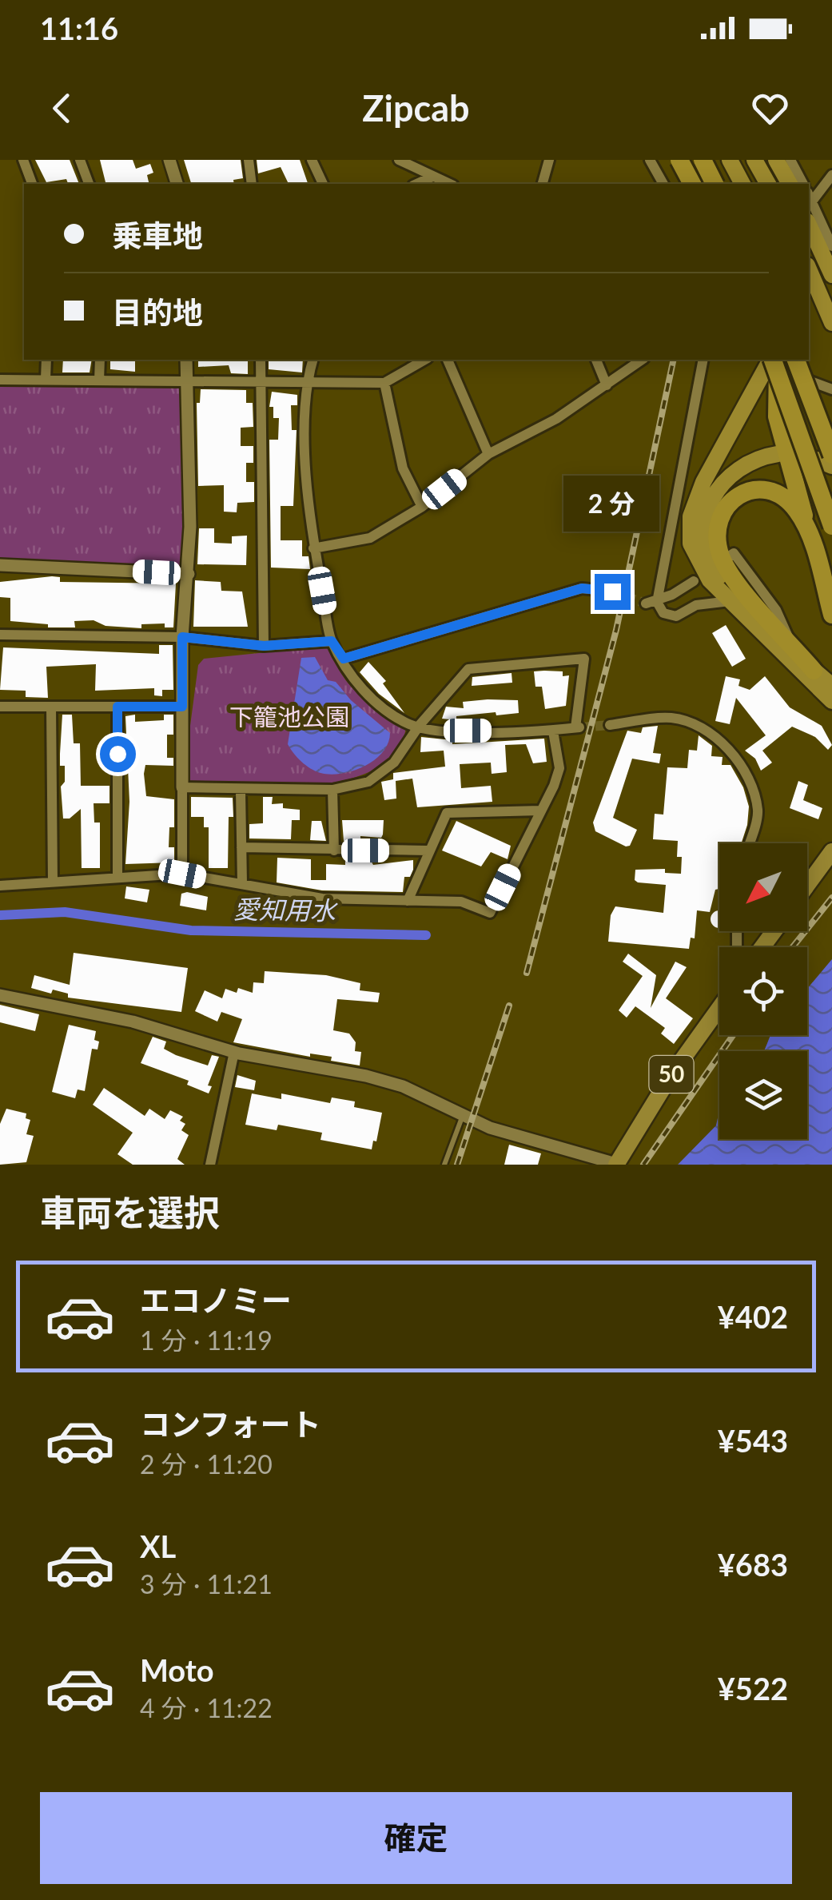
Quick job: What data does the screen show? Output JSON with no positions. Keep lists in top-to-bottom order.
{
  "streets": {
    "main road": ["50"]
  },
  "water": ["愛知用水"],
  "parks": ["下籠池公園"],
  "north": "bottom left",
  "page": {
    "status": "11:16",
    "header": "Zipcab",
    "banner": ["乗車地", "目的地"],
    "bubble": "2 分",
    "heading": "車両を選択",
    "list": [
      {
        "name": "エコノミー",
        "note": "1 分 · 11:19",
        "value": "¥402"
      },
      {
        "name": "コンフォート",
        "note": "2 分 · 11:20",
        "value": "¥543"
      },
      {
        "name": "XL",
        "note": "3 分 · 11:21",
        "value": "¥683"
      },
      {
        "name": "Moto",
        "note": "4 分 · 11:22",
        "value": "¥522"
      }
    ],
    "buttons": "確定"
  }
}
